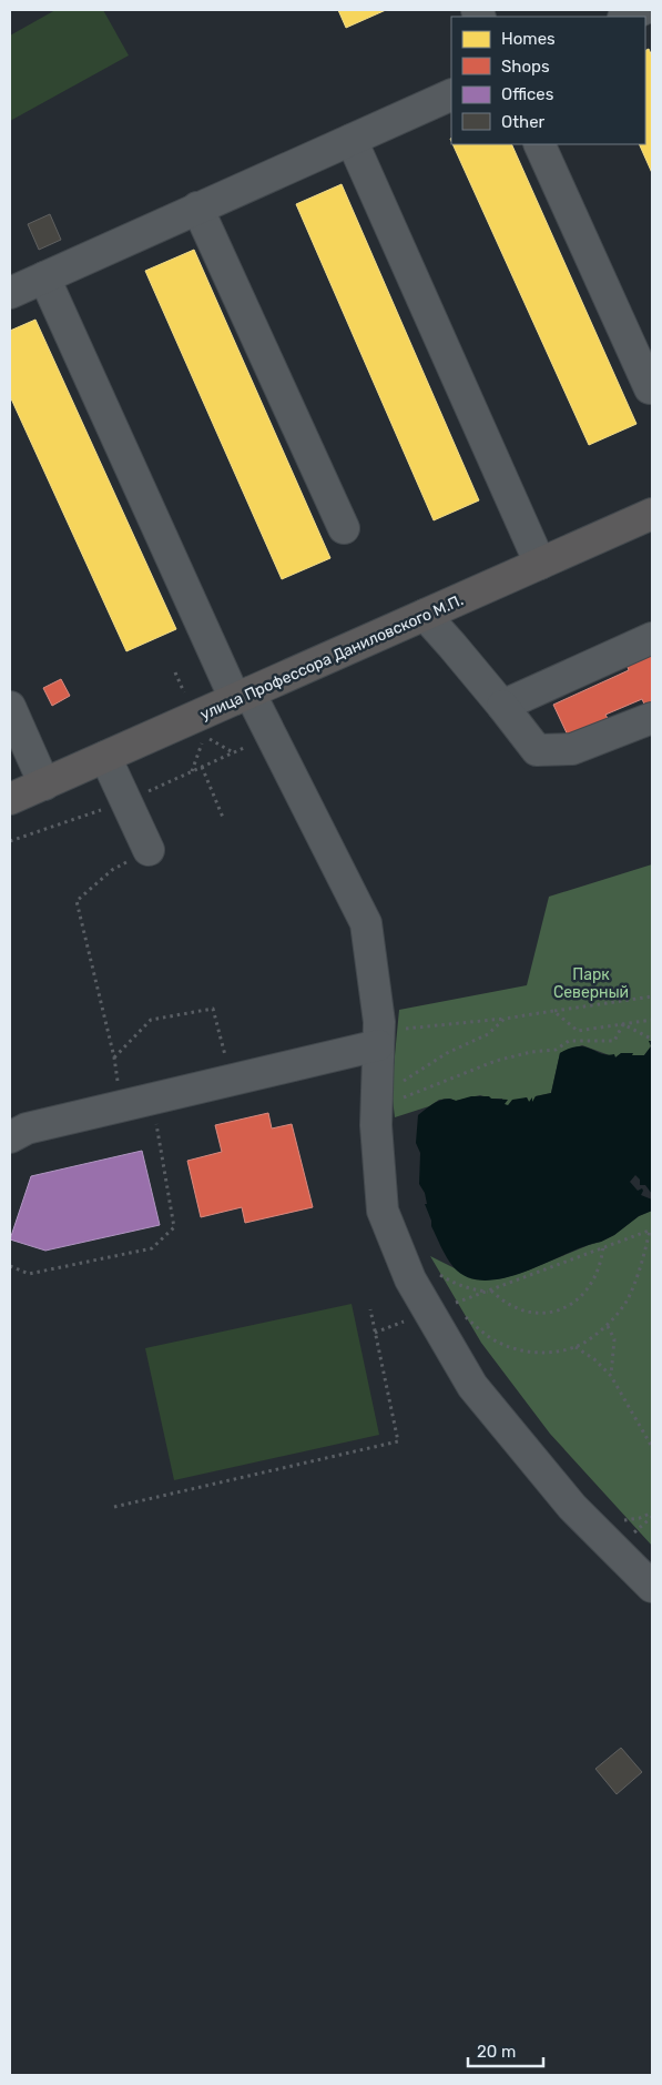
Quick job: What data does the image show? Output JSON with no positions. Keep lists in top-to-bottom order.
{
  "streets": {
    "main road": ["улица Профессора Даниловского М.П."]
  },
  "parks": ["Парк Северный"],
  "legend": [
    "Homes",
    "Shops",
    "Offices",
    "Other"
  ],
  "scale_bar": "20 m"
}
